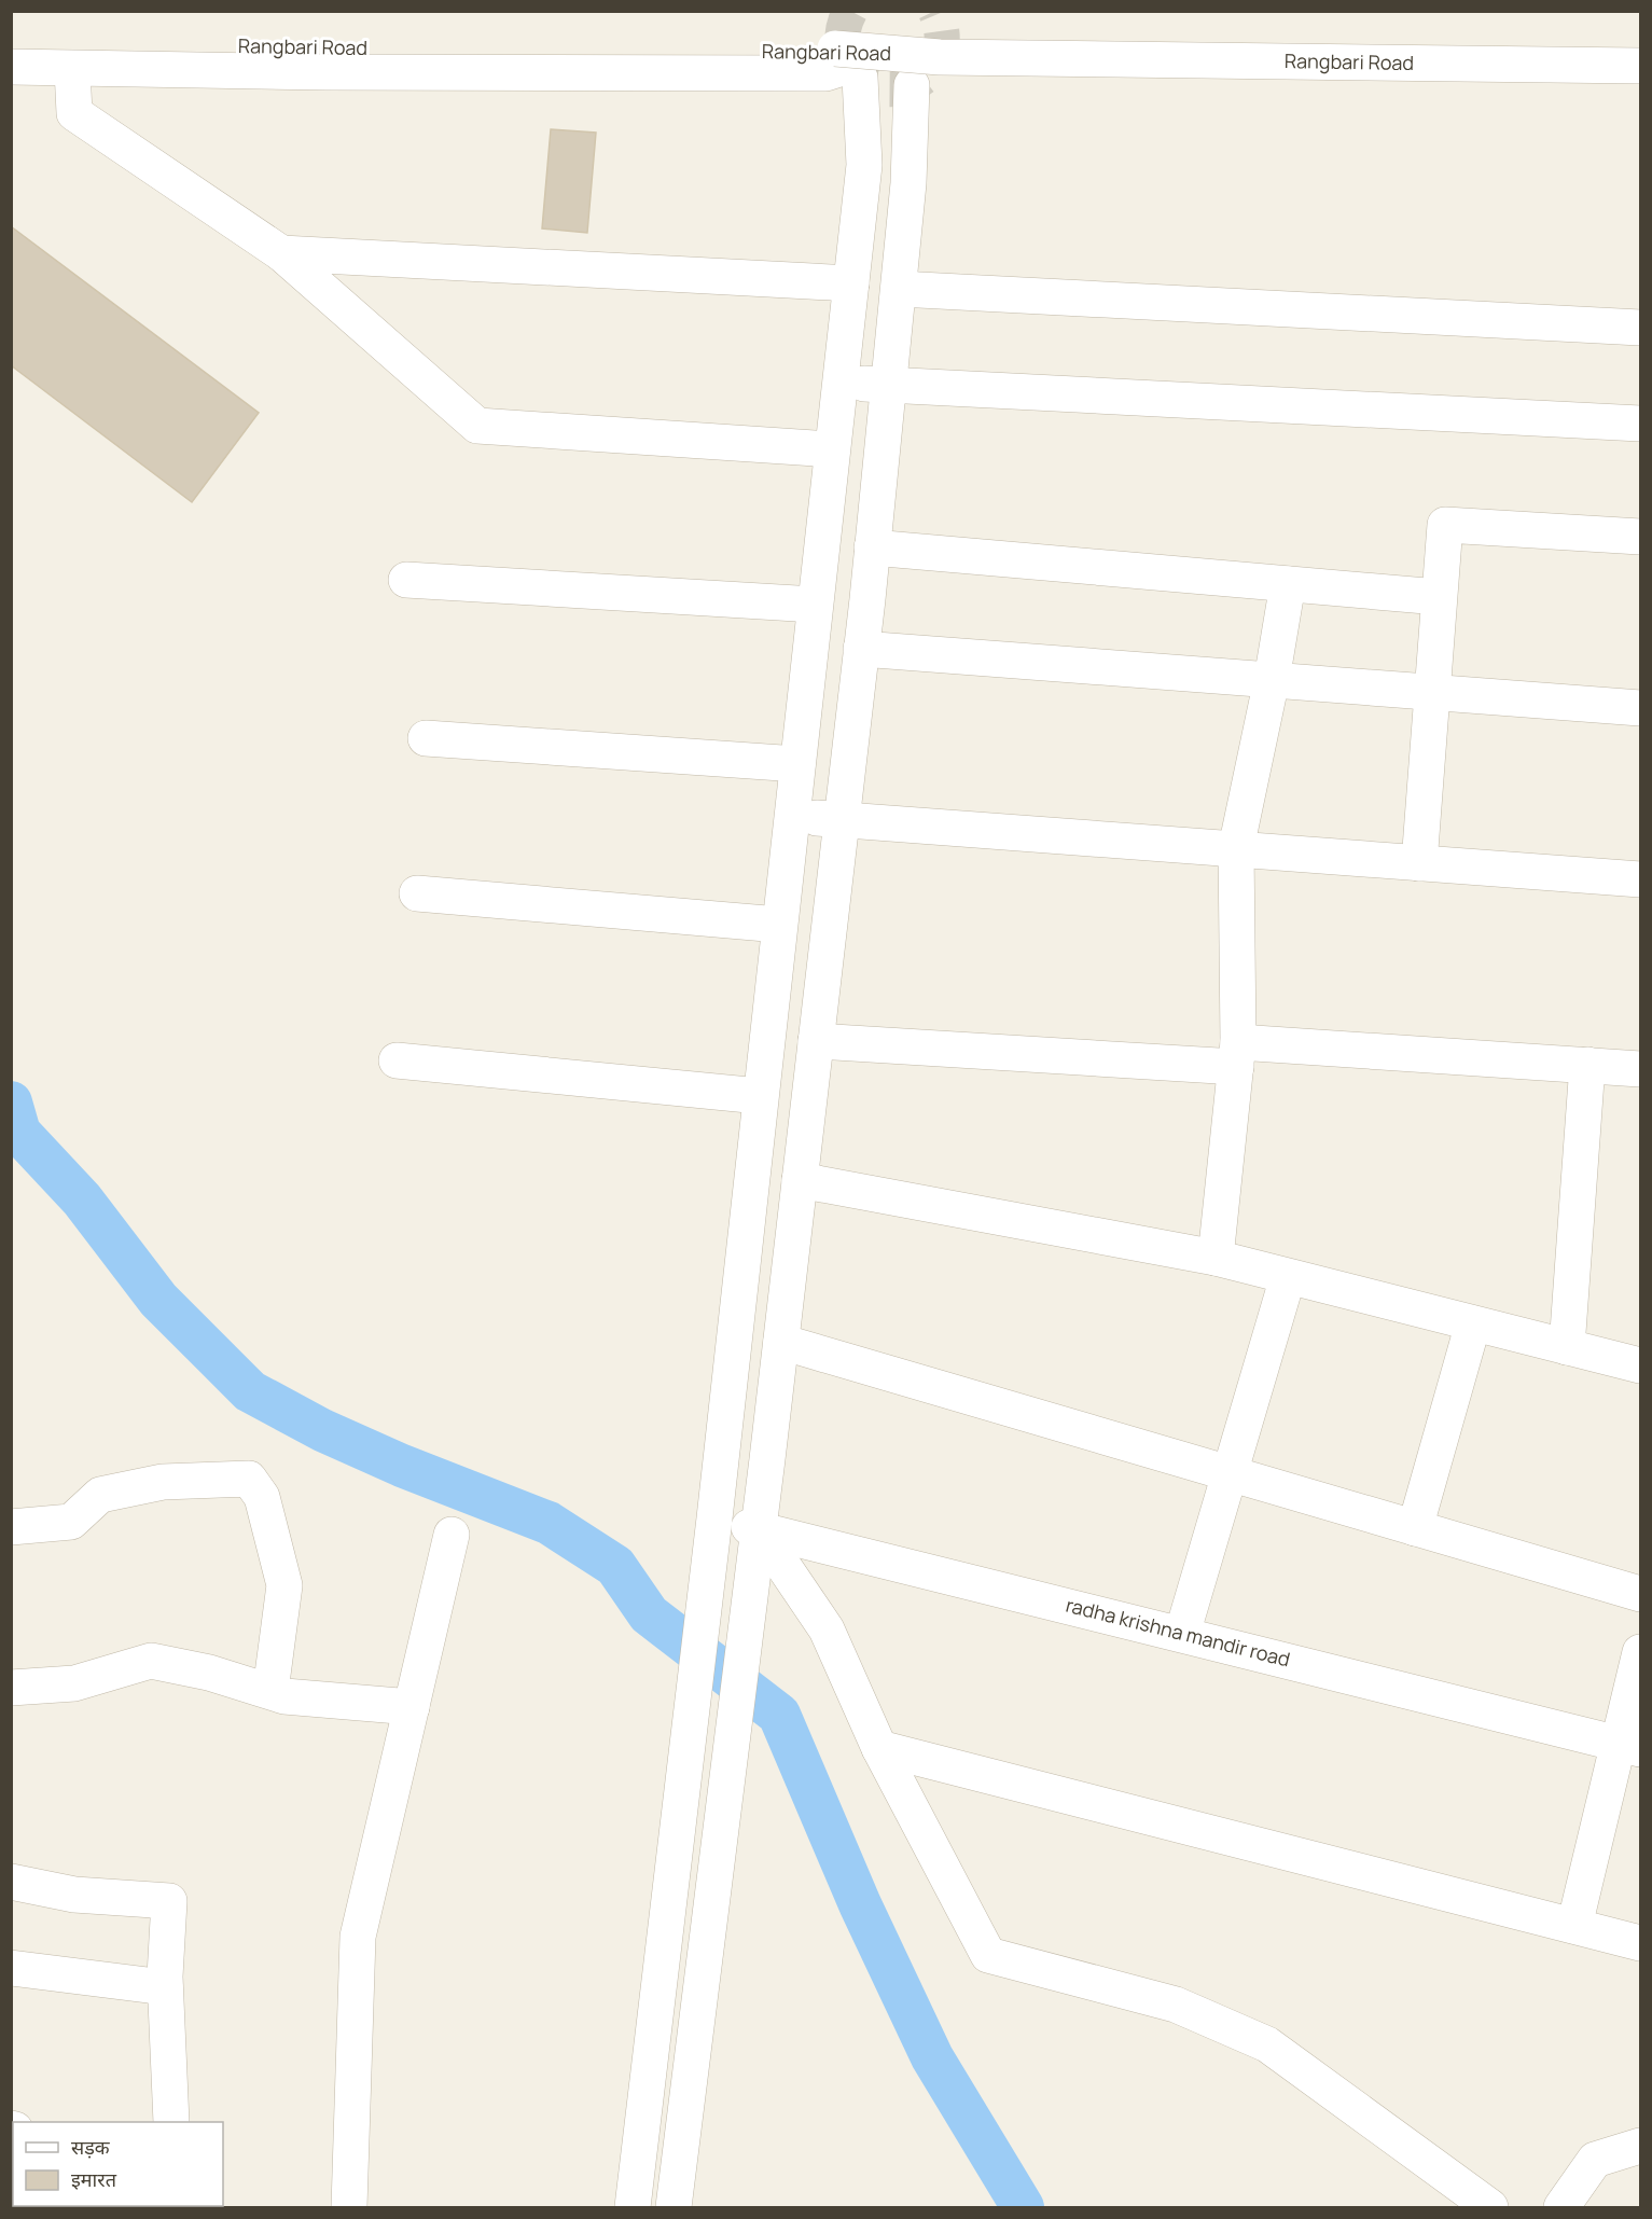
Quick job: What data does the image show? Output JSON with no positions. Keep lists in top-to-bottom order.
{
  "streets": {
    "street": ["Rangbari Road", "radha krishna mandir road"]
  },
  "legend": ["सड़क", "इमारत"]
}
